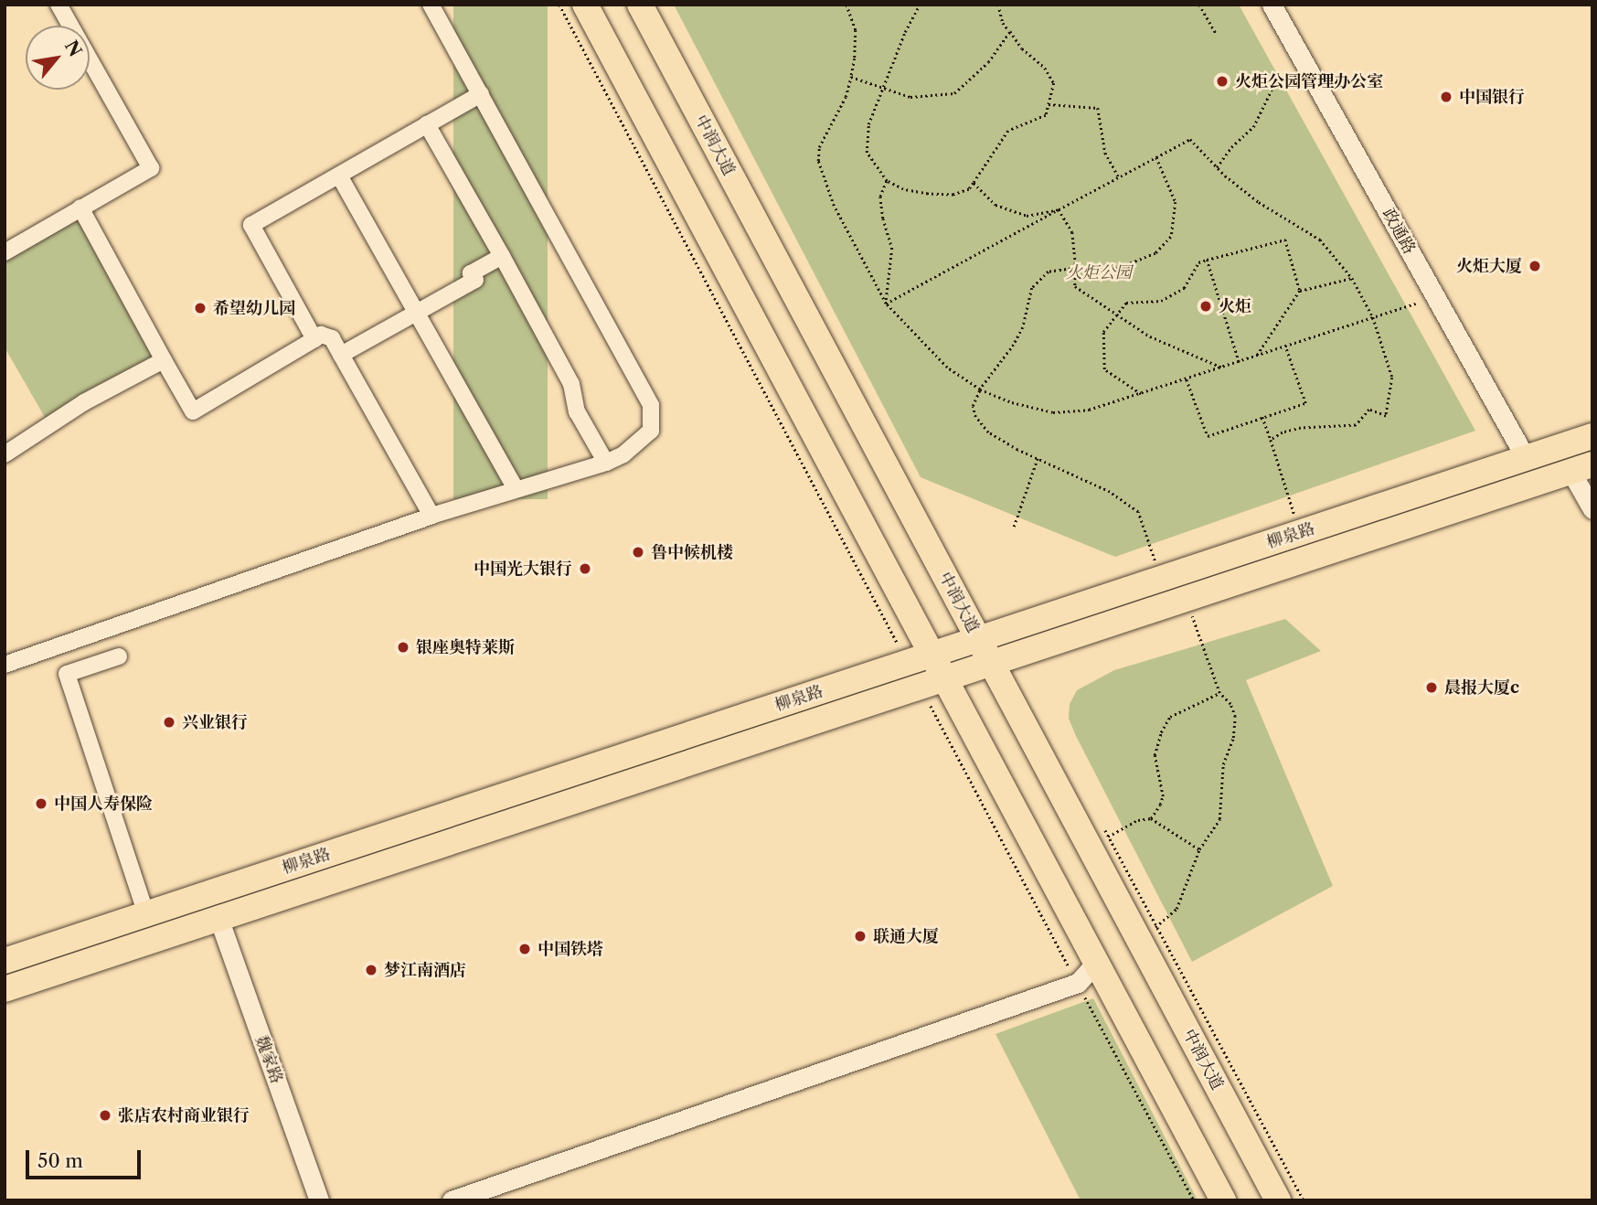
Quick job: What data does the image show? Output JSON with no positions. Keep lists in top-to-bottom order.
{
  "streets": {
    "main road": ["中润大道", "柳泉路"],
    "street": ["政通路", "魏家路"]
  },
  "crossings": [
    ["中润大道", "柳泉路"],
    ["政通路", "柳泉路"],
    ["柳泉路", "魏家路"]
  ],
  "parks": ["火炬公园"],
  "places": [
    "火炬公园管理办公室",
    "中国银行",
    "火炬大厦",
    "火炬",
    "希望幼儿园",
    "鲁中候机楼",
    "中国光大银行",
    "银座奥特莱斯",
    "晨报大厦c",
    "兴业银行",
    "中国人寿保险",
    "联通大厦",
    "中国铁塔",
    "梦江南酒店",
    "张店农村商业银行"
  ],
  "scale_bar": "50 m",
  "north": "top right"
}
